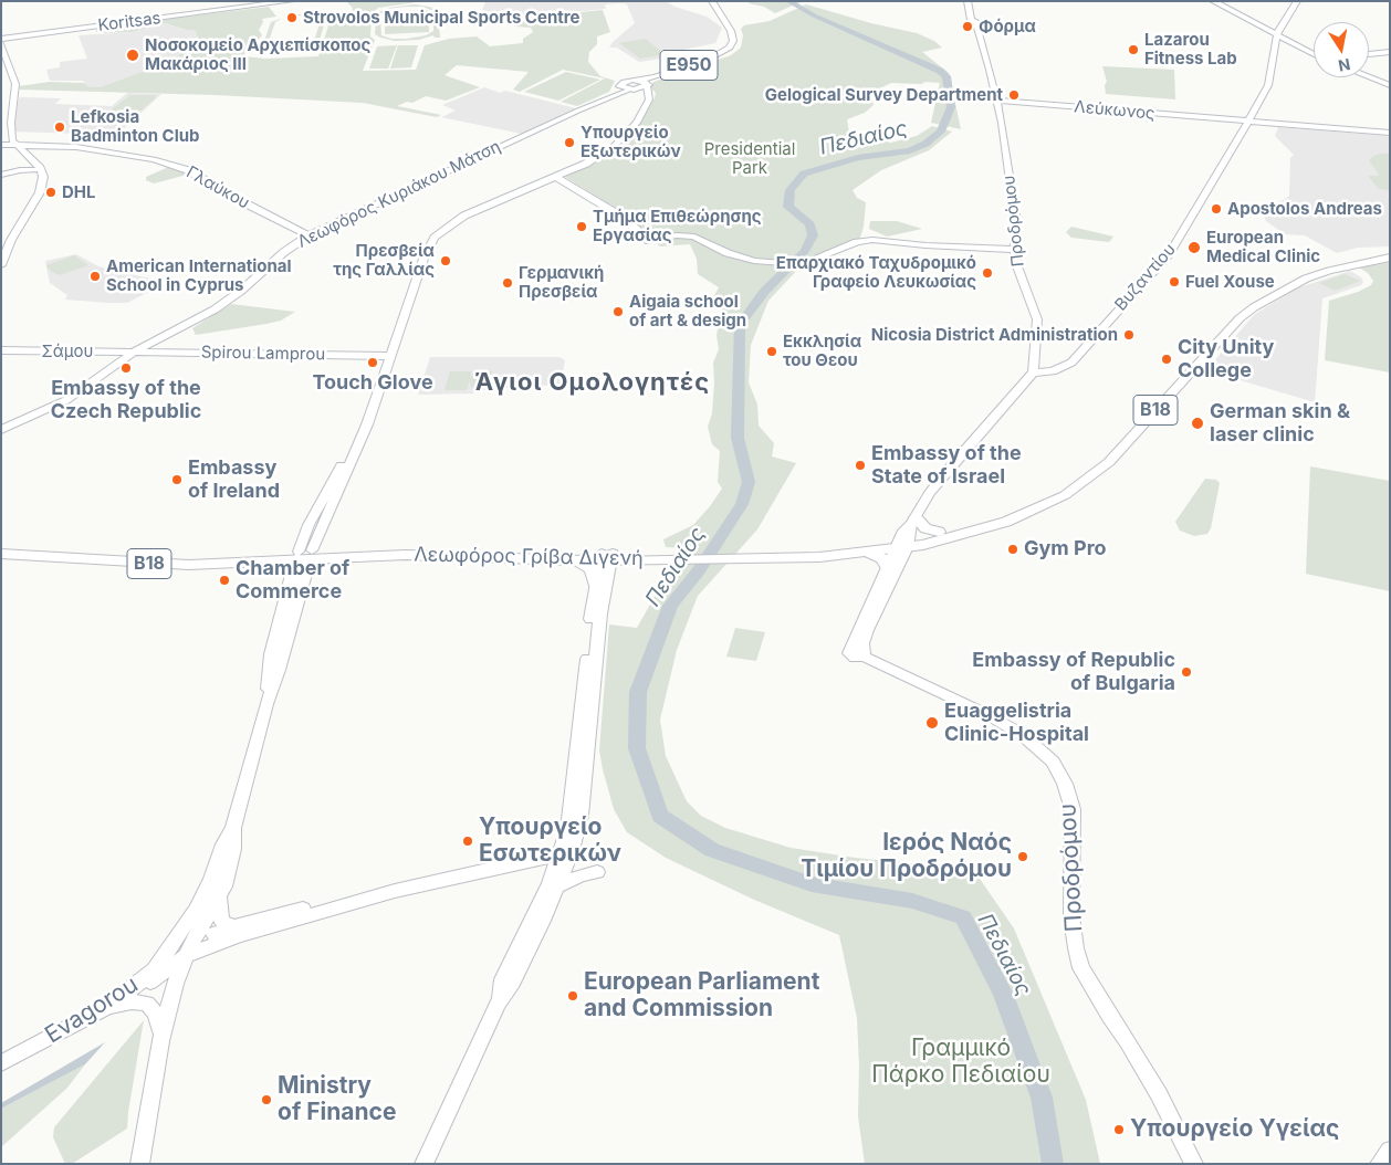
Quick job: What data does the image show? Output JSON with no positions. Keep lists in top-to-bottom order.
{
  "streets": {
    "main road": [
      "Koritsas",
      "E950",
      "Λεύκωνος",
      "Γλαύκου",
      "Λεωφόρος Κυριάκου Μάτση",
      "Προδρόμου",
      "Βυζαντίου",
      "Σάμου",
      "Spirou Lamprou",
      "B18",
      "Λεωφόρος Γρίβα Διγενή",
      "Evagorou"
    ]
  },
  "crossings": [
    ["E950", "Λεωφόρος Κυριάκου Μάτση"],
    ["E950", "Spirou Lamprou"],
    ["E950", "Λεωφόρος Γρίβα Διγενή"],
    ["Λεύκωνος", "Προδρόμου"],
    ["Γλαύκου", "Λεωφόρος Κυριάκου Μάτση"],
    ["Λεωφόρος Κυριάκου Μάτση", "Σάμου"],
    ["Λεωφόρος Κυριάκου Μάτση", "Spirou Lamprou"],
    ["Προδρόμου", "Βυζαντίου"],
    ["Σάμου", "Spirou Lamprou"]
  ],
  "districts": ["Άγιοι Ομολογητές"],
  "water": ["Πεδιαίος"],
  "parks": ["Presidential Park", "Γραμμικό Πάρκο Πεδιαίου"],
  "places": [
    "Strovolos Municipal Sports Centre",
    "Φόρμα",
    "Lazarou Fitness Lab",
    "Νοσοκομείο Αρχιεπίσκοπος Μακάριος ΙΙΙ",
    "Gelogical Survey Department",
    "Lefkosia Badminton Club",
    "Υπουργείο Εξωτερικών",
    "DHL",
    "Apostolos Andreas",
    "Τμήμα Επιθεώρησης Εργασίας",
    "European Medical Clinic",
    "Πρεσβεία της Γαλλίας",
    "Επαρχιακό Ταχυδρομικό Γραφείο Λευκωσίας",
    "American International School in Cyprus",
    "Fuel Xouse",
    "Γερμανική Πρεσβεία",
    "Aigaia school of art & design",
    "Nicosia District Administration",
    "Εκκλησία του Θεου",
    "City Unity College",
    "Touch Glove",
    "Embassy of the Czech Republic",
    "German skin & laser clinic",
    "Embassy of the State of Israel",
    "Embassy of Ireland",
    "Gym Pro",
    "Chamber of Commerce",
    "Embassy of Republic of Bulgaria",
    "Euaggelistria Clinic-Hospital",
    "Υπουργείο Εσωτερικών",
    "Ιερός Ναός Τιμίου Προδρόμου",
    "European Parliament and Commission",
    "Ministry of Finance",
    "Υπουργείο Υγείας"
  ],
  "north": "bottom"
}
